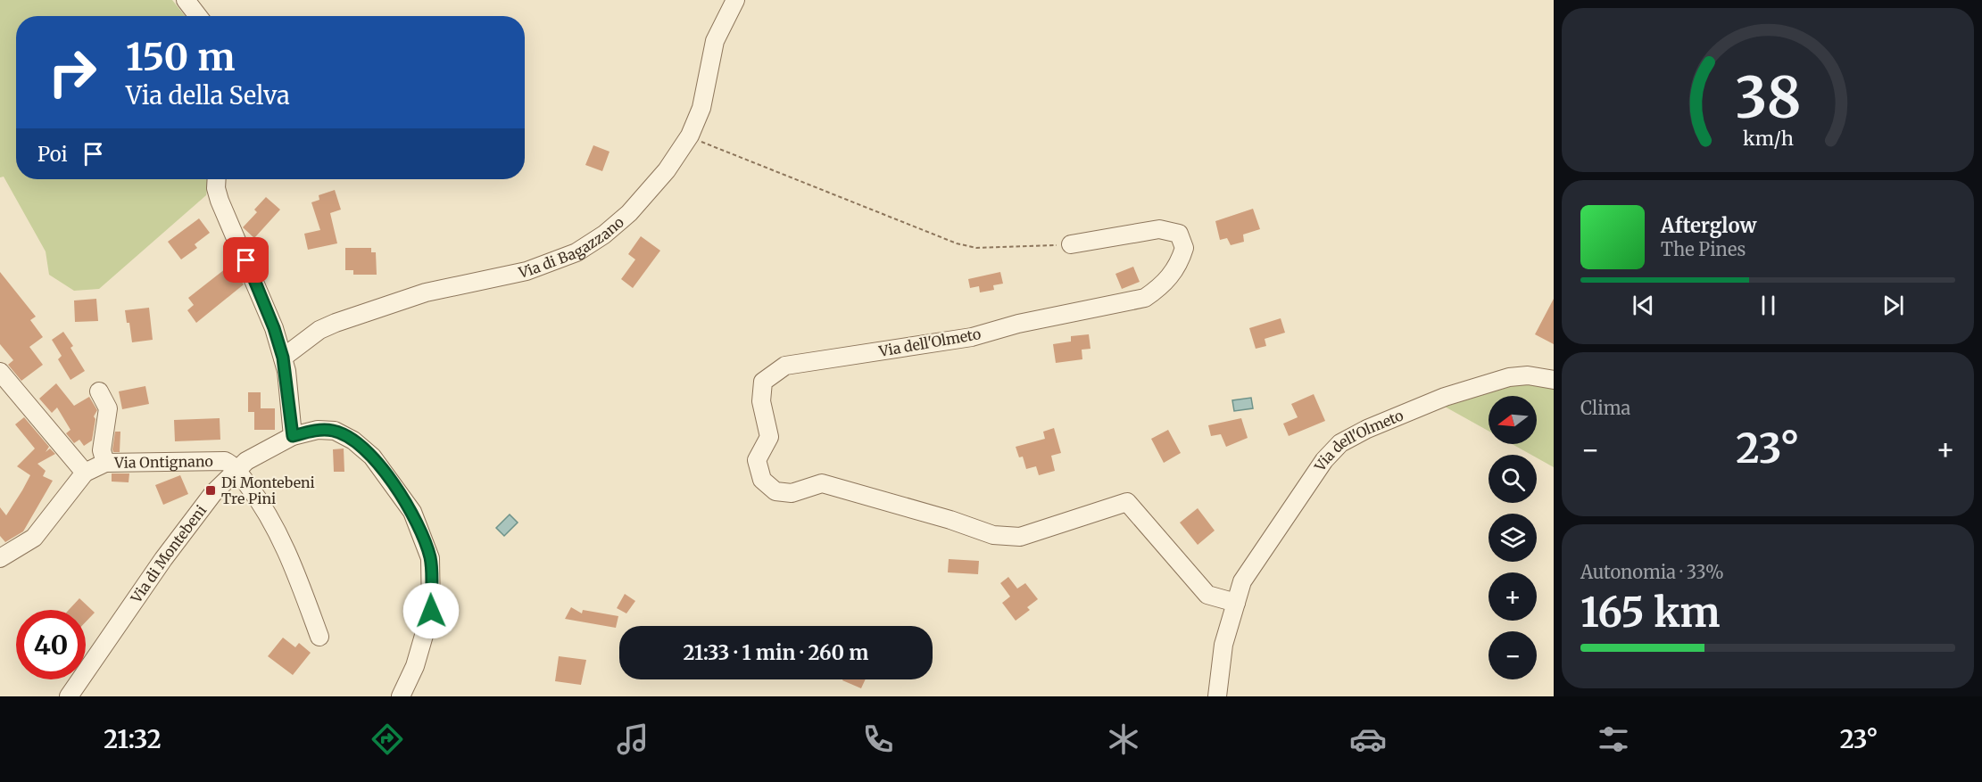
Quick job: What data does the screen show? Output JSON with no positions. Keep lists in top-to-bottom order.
{
  "streets": {
    "street": [
      "Via di Bagazzano",
      "Via dell'Olmeto",
      "Via Ontignano",
      "Via di Montebeni"
    ]
  },
  "crossings": [
    ["Via Ontignano", "Via di Montebeni"]
  ],
  "places": {
    "transit": ["Di Montebeni Tre Pini"]
  },
  "north": "left",
  "page": {
    "turn": ["150 m", "Via della Selva"],
    "then": "Poi",
    "song": ["Afterglow", "The Pines"],
    "tile": [
      "Clima",
      ["Autonomia · 33%", "165 km"]
    ],
    "map_buttons": ["+", "−"],
    "heat": ["−", "23°", "+"],
    "limit": "40",
    "trip": "21:33 · 1 min · 260 m",
    "tabs": ["21:32", "23°"],
    "gauge": ["38", "km/h"]
  }
}
